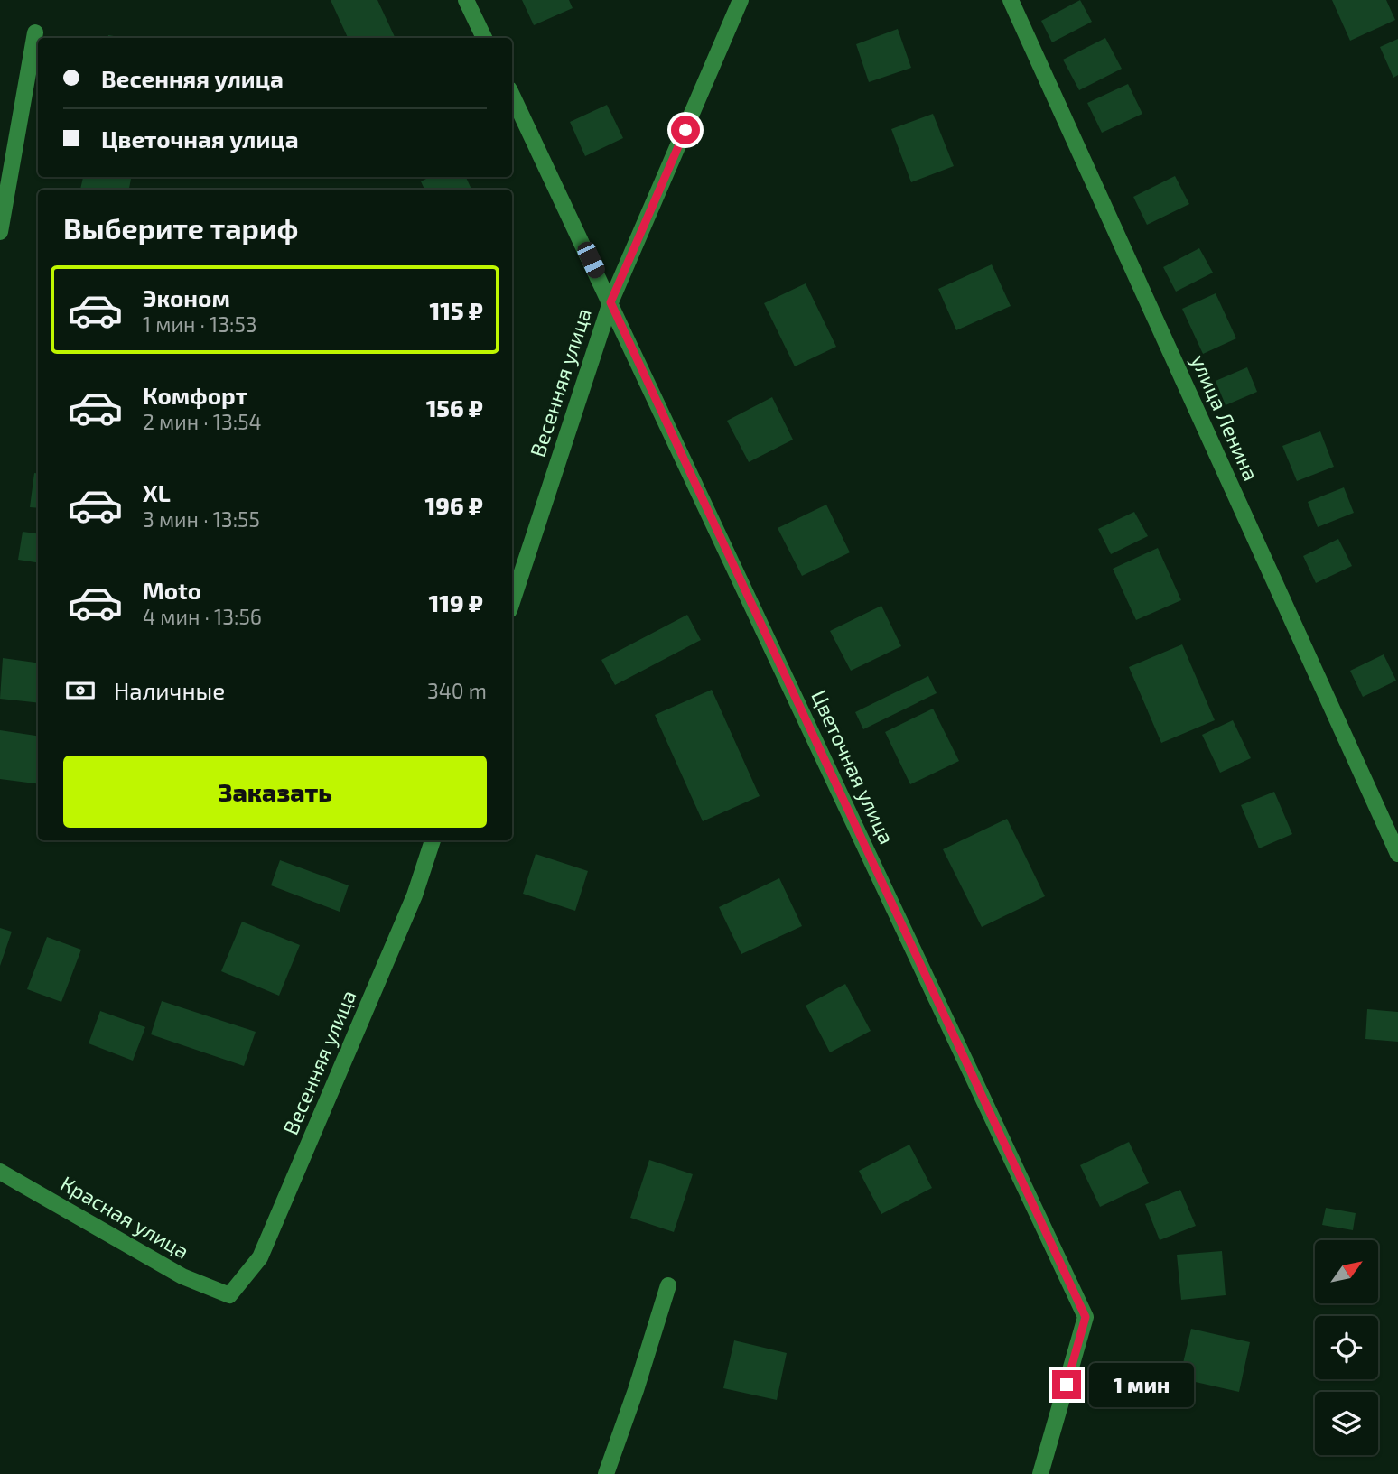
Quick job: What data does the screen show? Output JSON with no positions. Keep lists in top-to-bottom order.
{
  "streets": {
    "street": [
      "Весенняя улица",
      "улица Ленина",
      "Цветочная улица",
      "Красная улица"
    ]
  },
  "crossings": [
    ["Весенняя улица", "Цветочная улица"],
    ["Весенняя улица", "Красная улица"]
  ],
  "north": "top right",
  "page": {
    "banner": ["Весенняя улица", "Цветочная улица"],
    "heading": "Выберите тариф",
    "list": [
      {
        "name": "Эконом",
        "note": "1 мин · 13:53",
        "value": "115 ₽"
      },
      {
        "name": "Комфорт",
        "note": "2 мин · 13:54",
        "value": "156 ₽"
      },
      {
        "name": "XL",
        "note": "3 мин · 13:55",
        "value": "196 ₽"
      },
      {
        "name": "Moto",
        "note": "4 мин · 13:56",
        "value": "119 ₽"
      }
    ],
    "pay": ["Наличные", "340 m"],
    "buttons": "Заказать",
    "bubble": "1 мин"
  }
}
